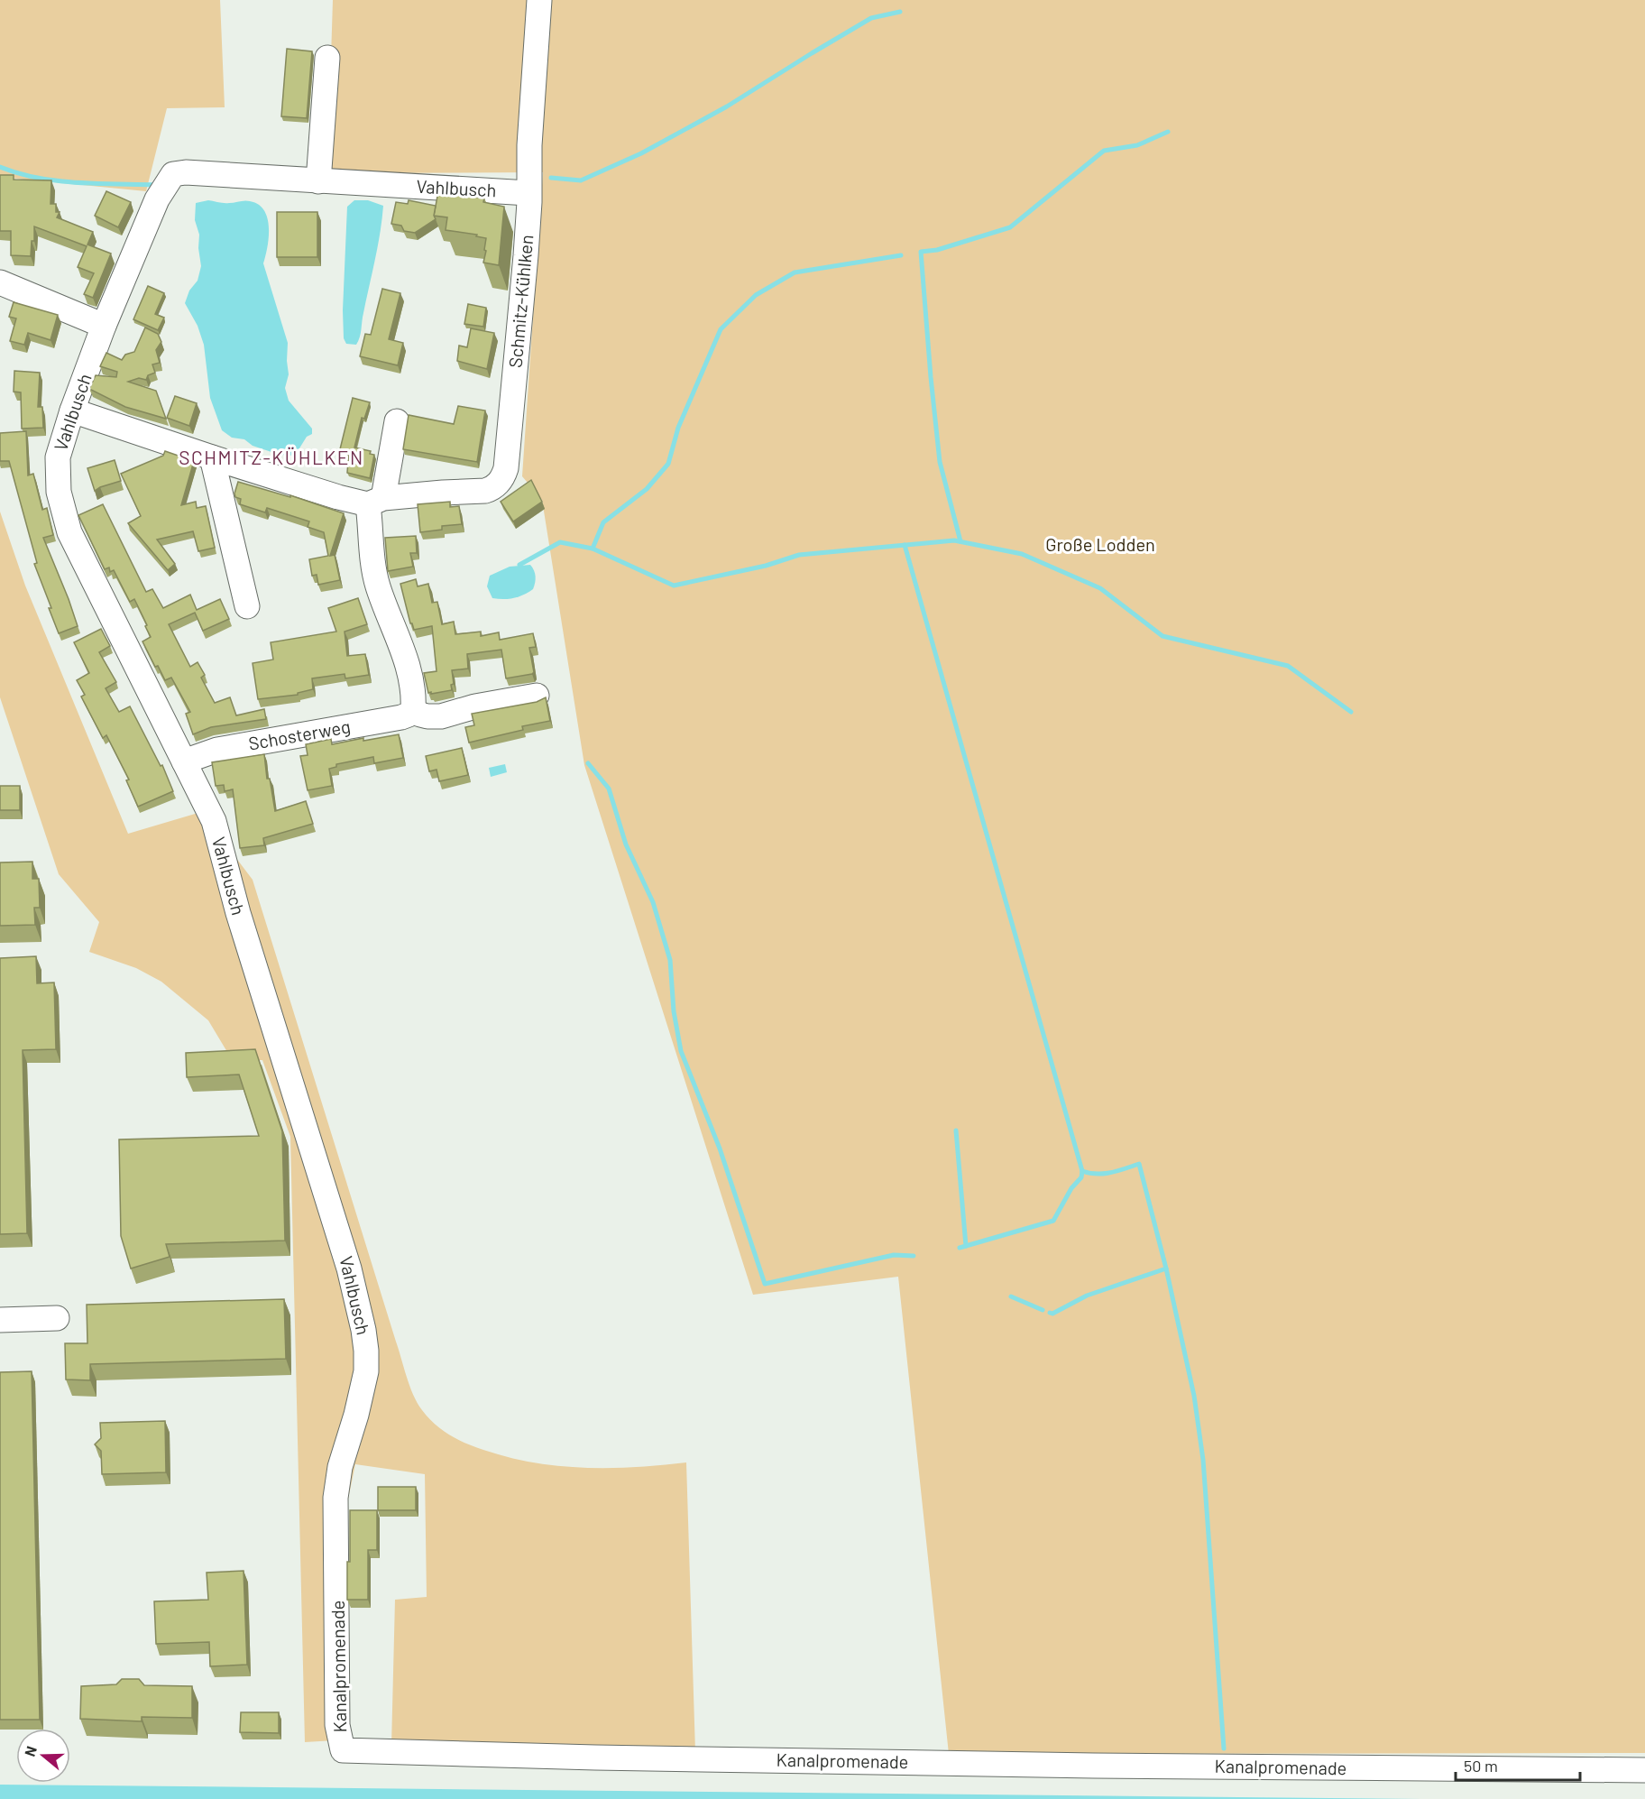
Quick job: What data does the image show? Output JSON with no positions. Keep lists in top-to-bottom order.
{
  "streets": {
    "street": [
      "Vahlbusch",
      "Schmitz-Kühlken",
      "Schosterweg",
      "Kanalpromenade"
    ]
  },
  "crossings": [
    ["Vahlbusch", "Schmitz-Kühlken"],
    ["Vahlbusch", "Schosterweg"],
    ["Vahlbusch", "Kanalpromenade"]
  ],
  "districts": ["SCHMITZ-KÜHLKEN"],
  "parks": ["Große Lodden"],
  "scale_bar": "50 m",
  "north": "left"
}
